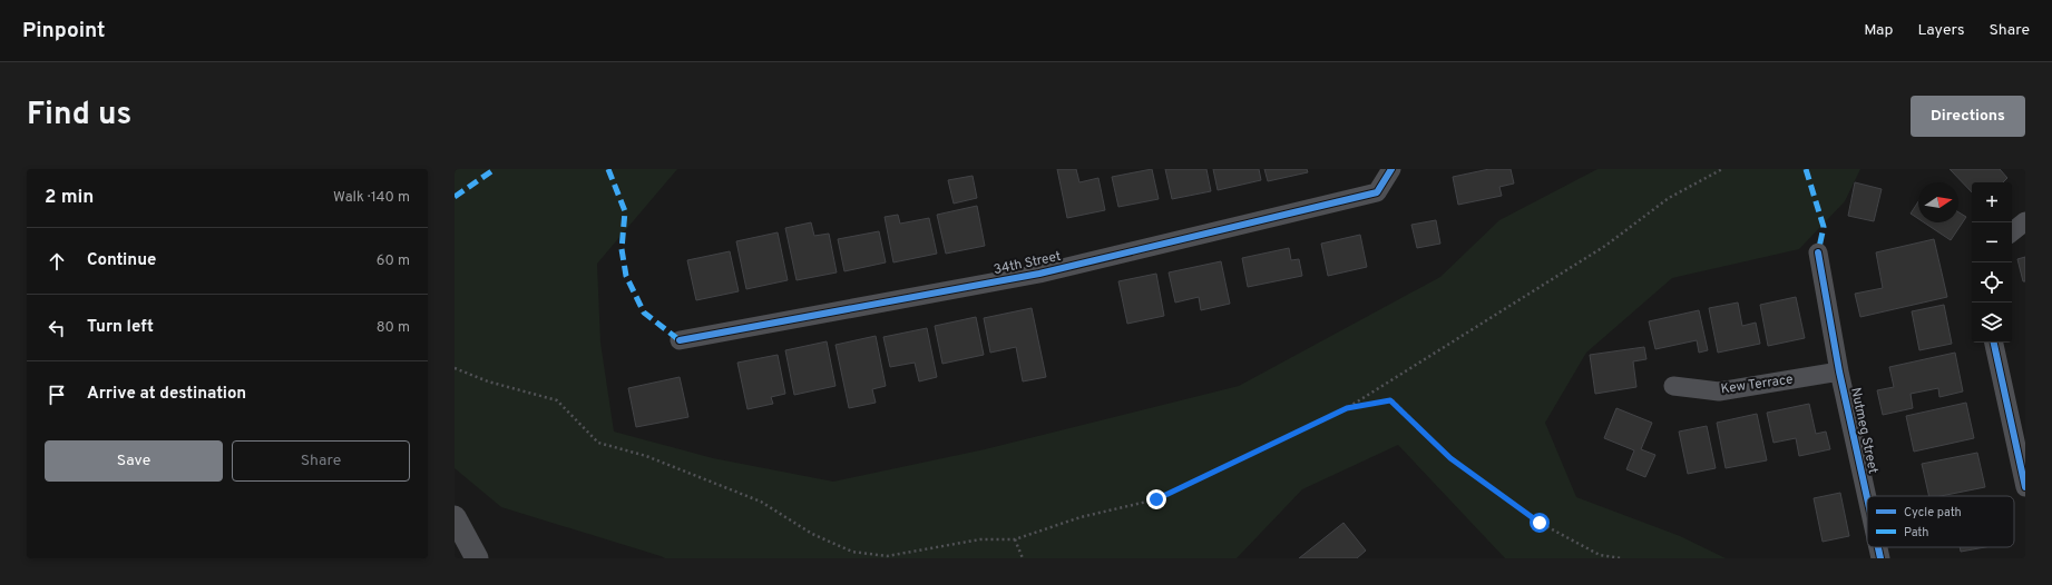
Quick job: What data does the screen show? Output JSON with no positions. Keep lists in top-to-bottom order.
{
  "streets": {
    "street": ["34th Street", "Kew Terrace", "Nutmeg Street"]
  },
  "crossings": [
    ["Kew Terrace", "Nutmeg Street"]
  ],
  "legend": ["Cycle path", "Path"],
  "north": "right",
  "page": {
    "header": "Pinpoint",
    "nav": ["Map", "Layers", "Share"],
    "title": "Find us",
    "buttons": [
      "Directions",
      ["Save", "Share"]
    ],
    "heading": ["2 min", "Walk · 140 m"],
    "map_buttons": ["+", "−"],
    "list": [
      ["Continue", "60 m"],
      ["Turn left", "80 m"],
      "Arrive at destination"
    ]
  }
}
